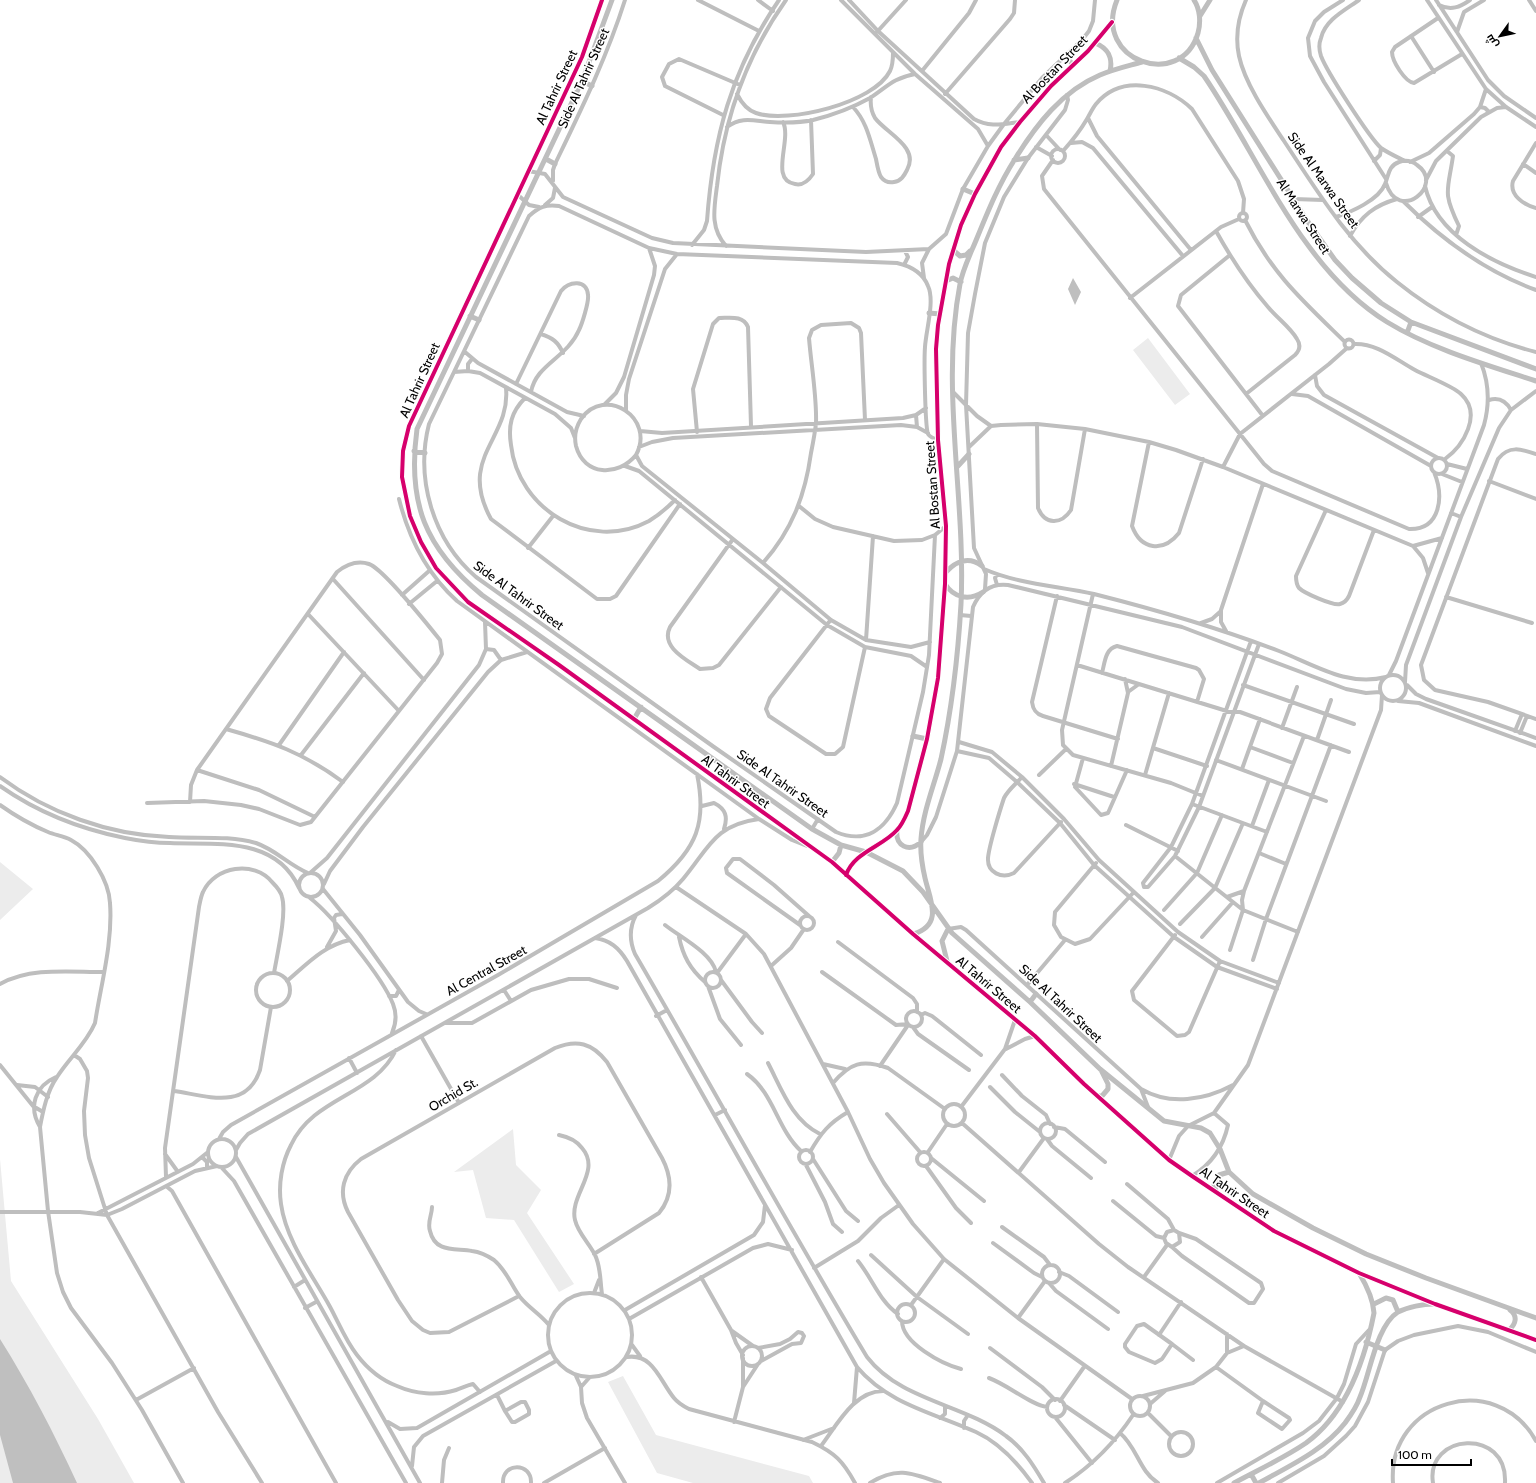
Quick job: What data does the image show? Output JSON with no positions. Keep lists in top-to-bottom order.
{
  "streets": {
    "street": [
      "Al Bostan Street",
      "Side Al Tahrir Street",
      "Al Tahrir Street",
      "Side Al Marwa Street",
      "Al Marwa Street",
      "Al Central Street",
      "Orchid St."
    ]
  },
  "crossings": [
    ["Al Bostan Street", "Al Tahrir Street"],
    ["Side Al Tahrir Street", "Al Tahrir Street"]
  ],
  "scale_bar": "100 m",
  "north": "bottom left"
}
